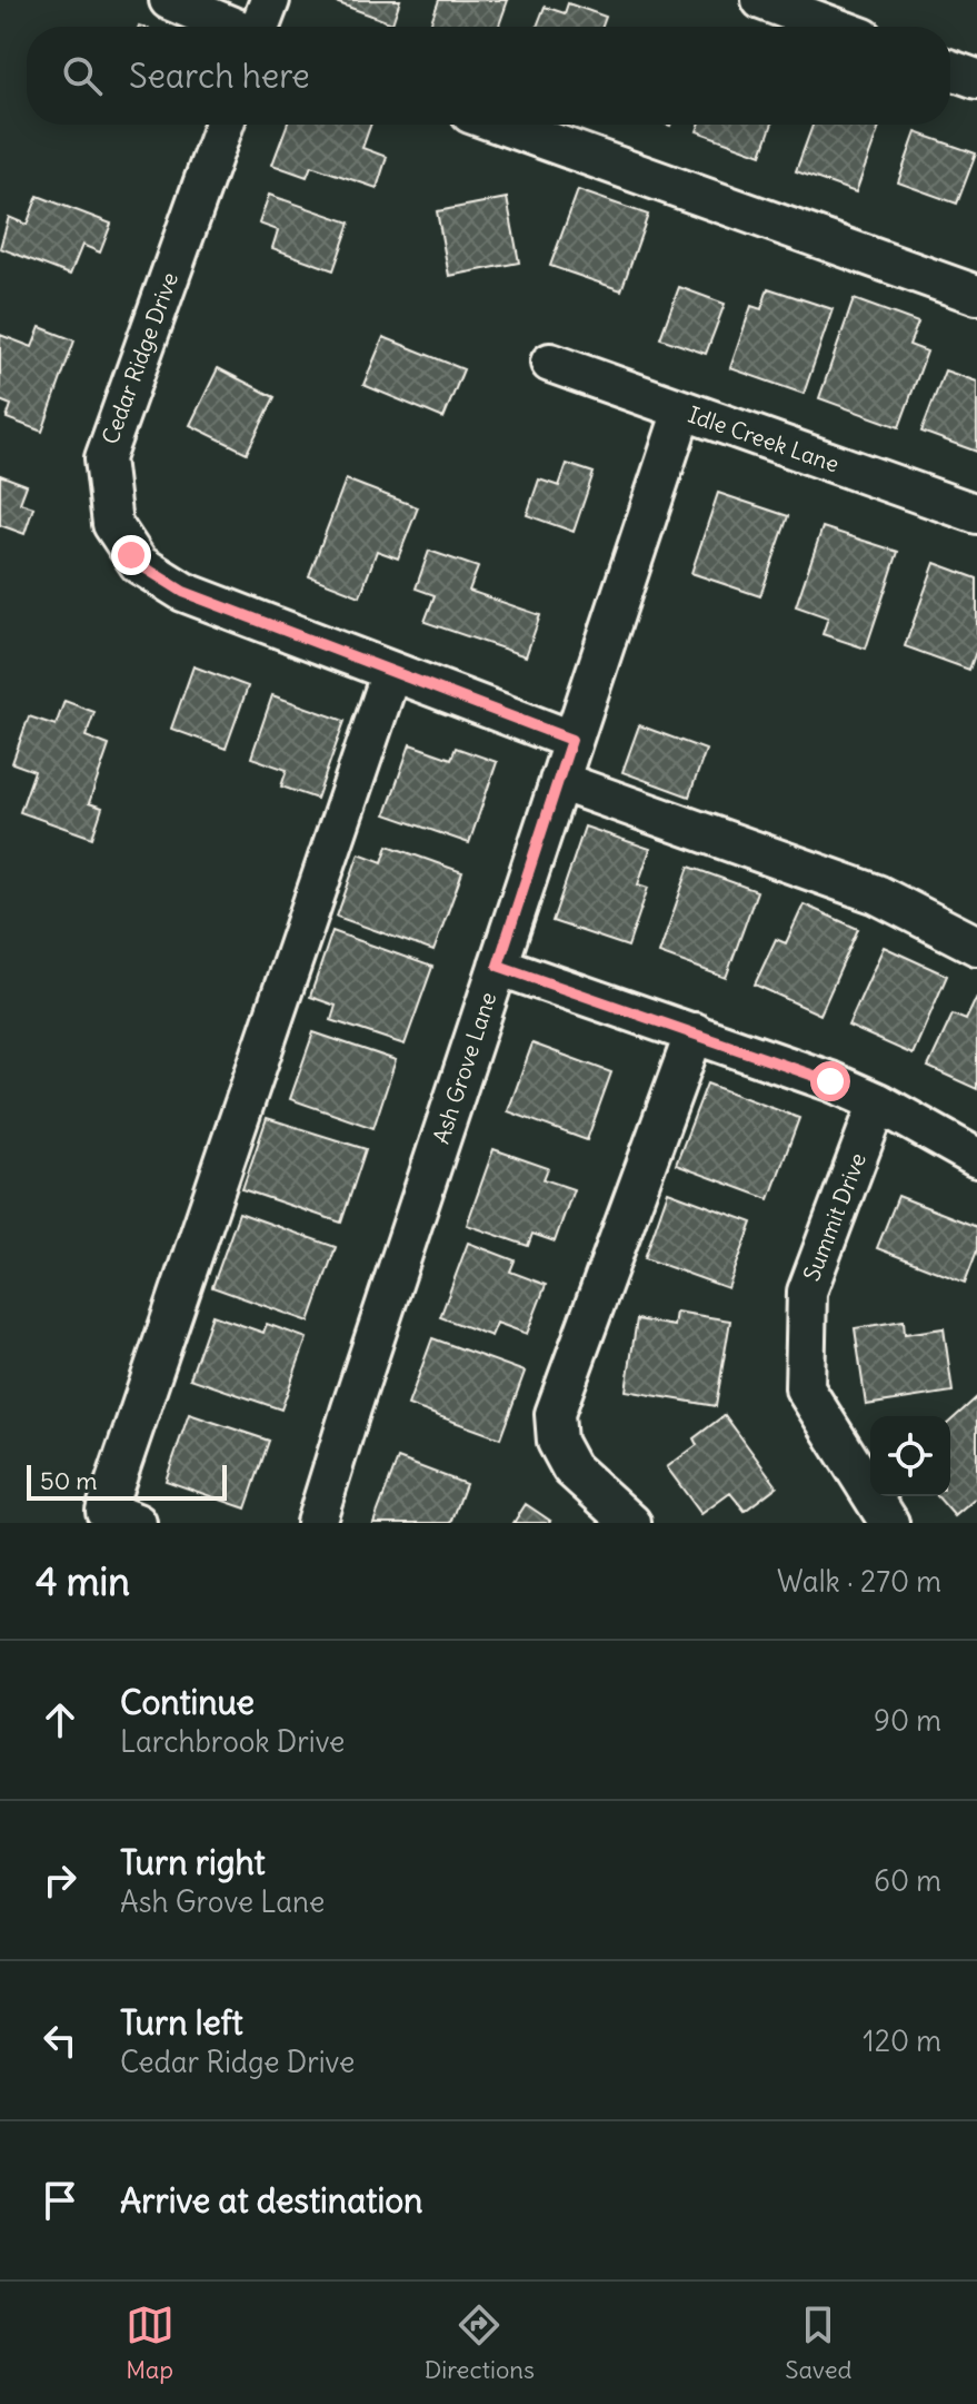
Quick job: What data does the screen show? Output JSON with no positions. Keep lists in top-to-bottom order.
{
  "streets": {
    "street": [
      "Cedar Ridge Drive",
      "Idle Creek Lane",
      "Ash Grove Lane",
      "Summit Drive"
    ]
  },
  "crossings": [
    ["Cedar Ridge Drive", "Ash Grove Lane"],
    ["Idle Creek Lane", "Ash Grove Lane"]
  ],
  "scale_bar": "50 m",
  "page": {
    "search": "Search here",
    "scale": "50 m",
    "heading": ["4 min", "Walk · 270 m"],
    "list": [
      ["Continue", "Larchbrook Drive", "90 m"],
      ["Turn right", "Ash Grove Lane", "60 m"],
      ["Turn left", "Cedar Ridge Drive", "120 m"],
      "Arrive at destination"
    ],
    "nav": ["Map", "Directions", "Saved"]
  }
}
